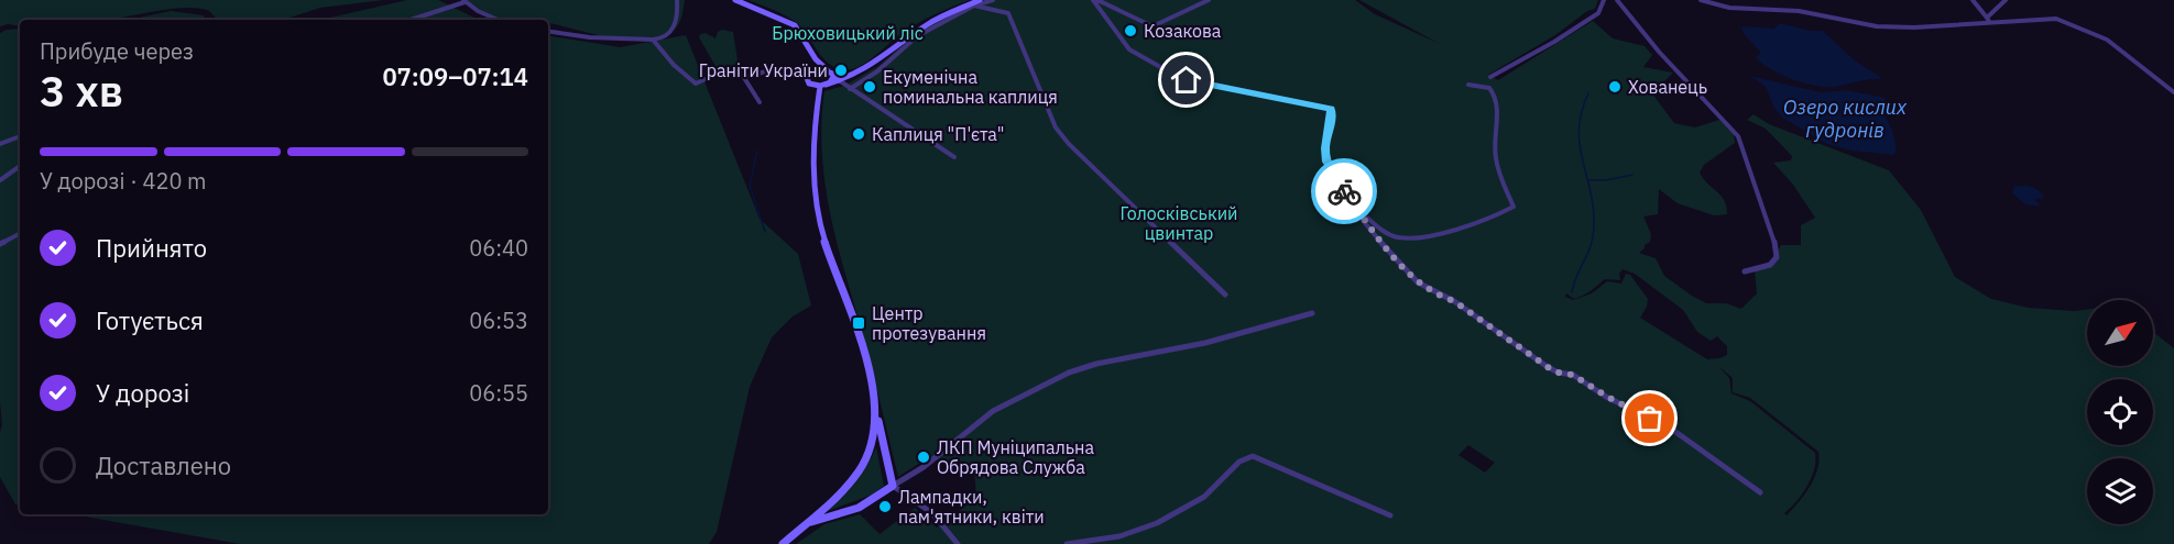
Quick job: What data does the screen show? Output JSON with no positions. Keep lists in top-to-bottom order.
{
  "water": ["Озеро кислих гудронів"],
  "parks": ["Брюховицький ліс", "Голосківський цвинтар"],
  "places": {
    "other": [
      "Козакова",
      "Граніти України",
      "Екуменічна поминальна каплиця",
      "Хованець",
      "Каплиця \"П'єта\"",
      "ЛКП Муніципальна Обрядова Служба",
      "Лампадки, пам'ятники, квіти"
    ],
    "transit": ["Центр протезування"]
  },
  "north": "top right",
  "page": {
    "heading": ["3 хв", "Прибуде через", "07:09–07:14"],
    "bar": "У дорозі · 420 m",
    "list": [
      ["Прийнято", "06:40"],
      ["Готується", "06:53"],
      ["У дорозі", "06:55"],
      "Доставлено"
    ]
  }
}
